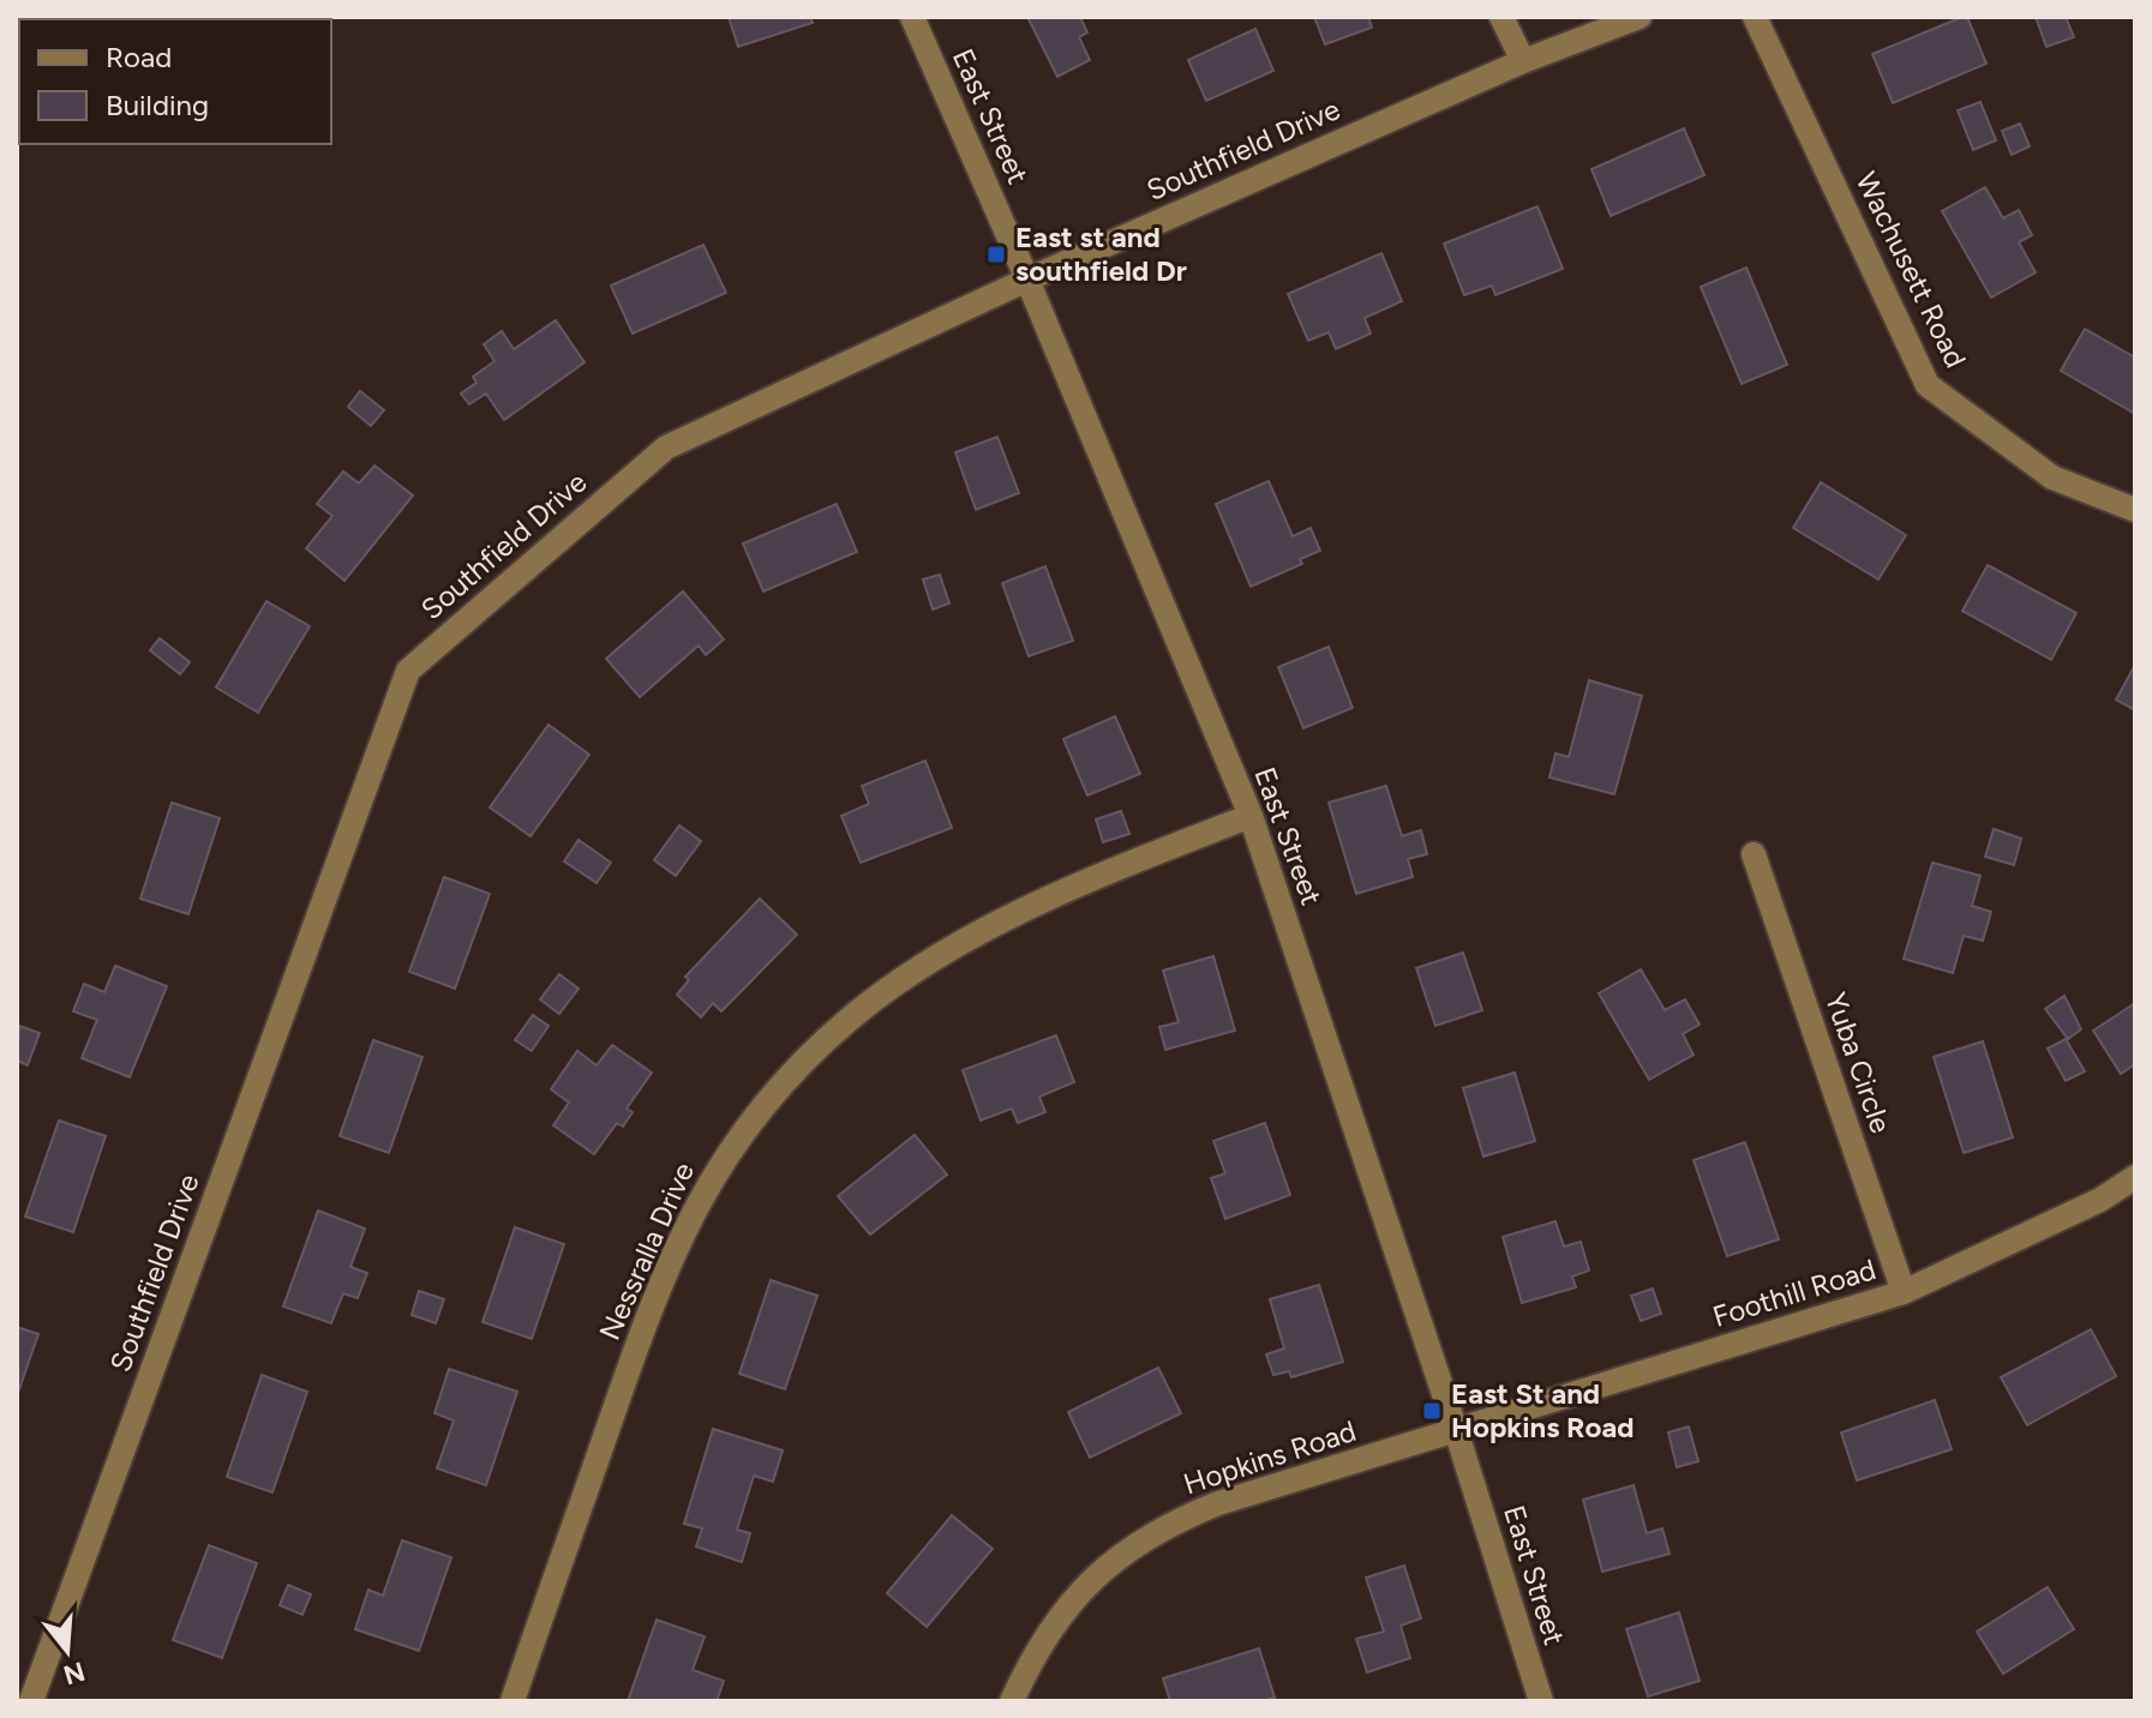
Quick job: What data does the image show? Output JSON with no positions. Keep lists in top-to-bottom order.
{
  "streets": {
    "street": [
      "East Street",
      "Southfield Drive",
      "Wachusett Road",
      "Yuba Circle",
      "Nessralla Drive",
      "Foothill Road",
      "Hopkins Road"
    ]
  },
  "crossings": [
    ["East Street", "Southfield Drive"],
    ["East Street", "Nessralla Drive"],
    ["East Street", "Foothill Road"],
    ["East Street", "Hopkins Road"],
    ["Yuba Circle", "Foothill Road"],
    ["Foothill Road", "Hopkins Road"]
  ],
  "places": {
    "transit": ["East st and southfield Dr", "East St and Hopkins Road"]
  },
  "legend": ["Road", "Building"],
  "north": "bottom"
}
